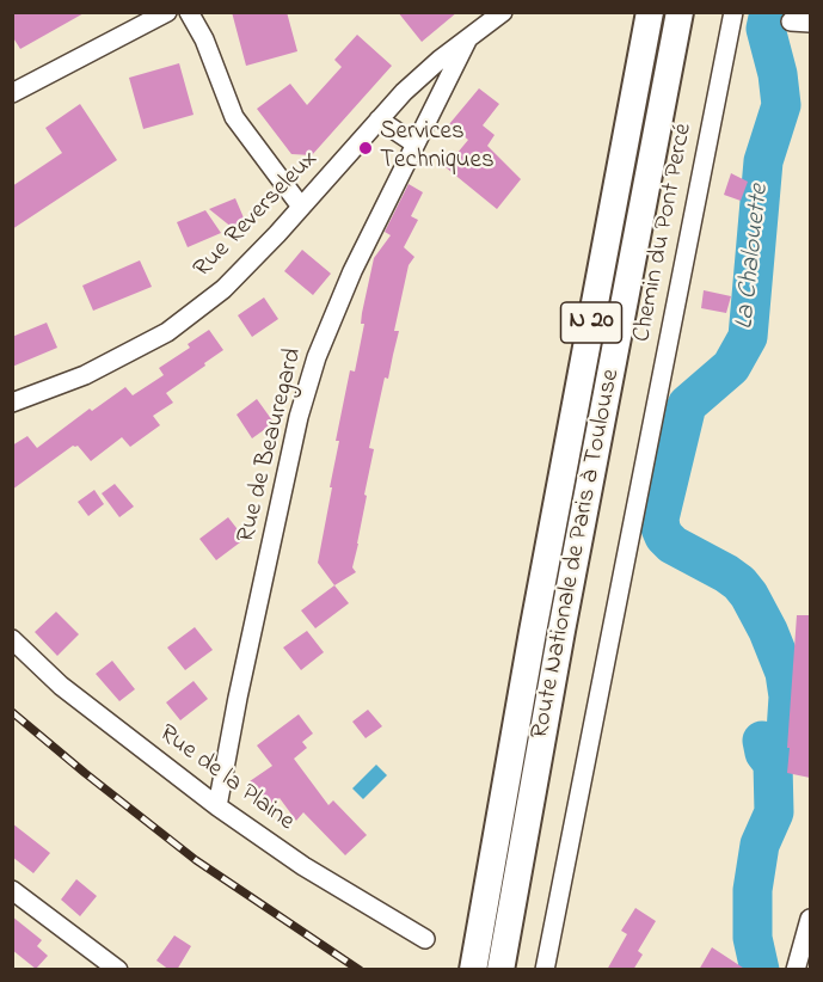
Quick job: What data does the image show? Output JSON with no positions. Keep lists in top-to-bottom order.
{
  "streets": {
    "main road": ["N 20", "Route Nationale de Paris à Toulouse"],
    "street": [
      "Rue Reverseleux",
      "Chemin du Pont Percé",
      "Rue de Beauregard",
      "Rue de la Plaine"
    ]
  },
  "crossings": [
    ["Rue Reverseleux", "Rue de Beauregard"],
    ["Rue de Beauregard", "Rue de la Plaine"]
  ],
  "water": ["La Chalouette"],
  "places": ["Services Techniques"]
}
